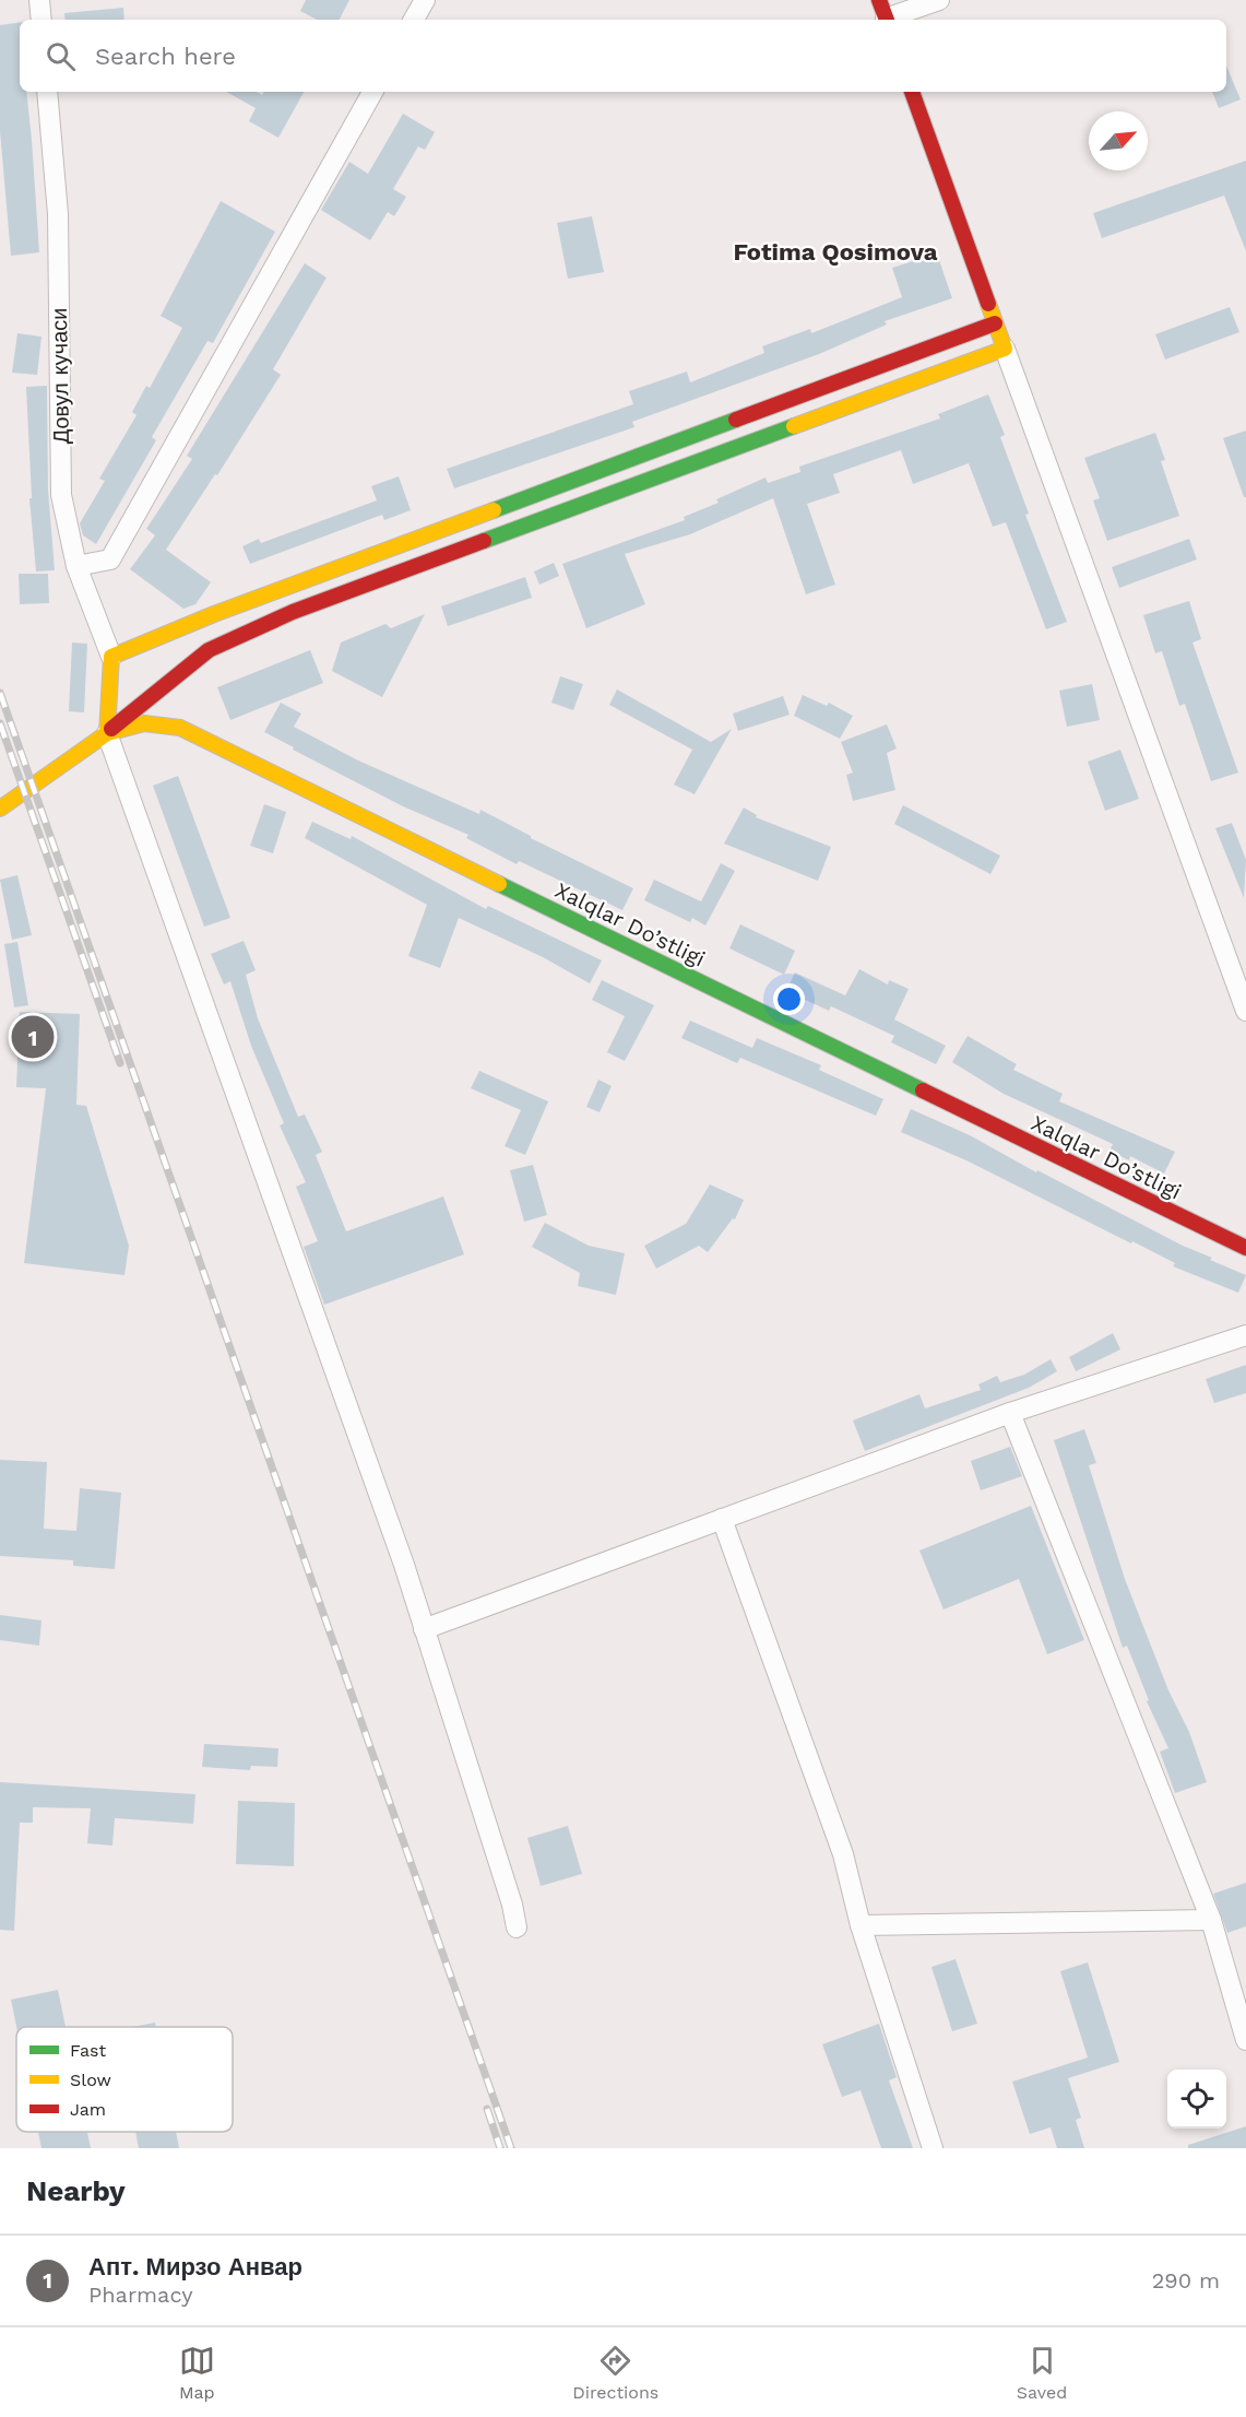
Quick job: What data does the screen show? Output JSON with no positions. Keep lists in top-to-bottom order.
{
  "streets": {
    "street": ["Довул кучаси", "Xalqlar Do’stligi"]
  },
  "districts": ["Fotima Qosimova"],
  "legend": ["Fast", "Slow", "Jam"],
  "north": "top right",
  "page": {
    "search": "Search here",
    "pins": "1",
    "heading": "Nearby",
    "list": [
      {
        "mark": "1",
        "name": "Апт. Мирзо Анвар",
        "note": "Pharmacy",
        "value": "290 m"
      }
    ],
    "nav": ["Map", "Directions", "Saved"]
  }
}
